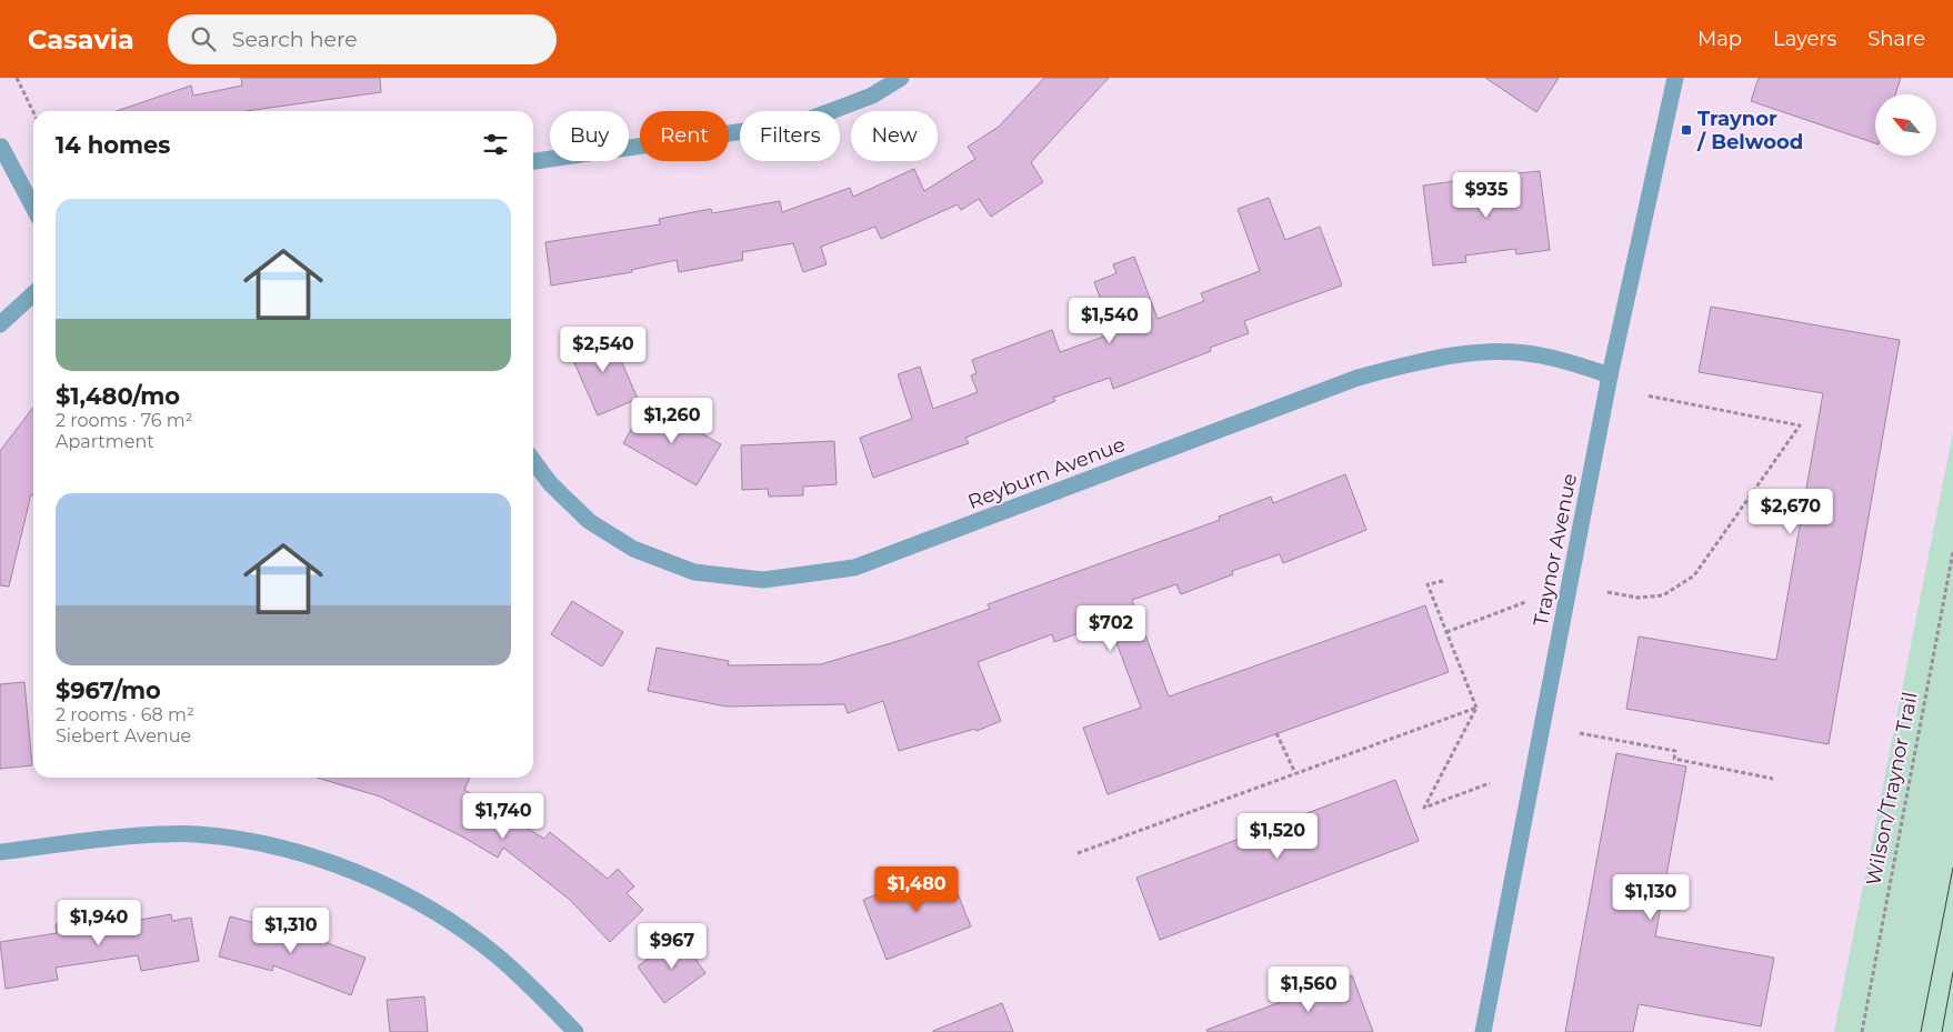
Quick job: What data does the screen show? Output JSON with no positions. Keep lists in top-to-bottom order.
{
  "streets": {
    "street": ["Reyburn Avenue", "Traynor Avenue"],
    "path": ["Wilson/Traynor Trail"]
  },
  "crossings": [
    ["Reyburn Avenue", "Traynor Avenue"]
  ],
  "places": {
    "transit": ["Traynor / Belwood"]
  },
  "north": "top left",
  "page": {
    "header": "Casavia",
    "search": "Search here",
    "nav": ["Map", "Layers", "Share"],
    "chip": [
      "Buy",
      "Rent",
      "Filters",
      "New"
    ],
    "heading": "14 homes",
    "price": [
      "$935",
      "$1,540",
      "$2,540",
      "$1,260",
      "$2,670",
      "$702",
      "$1,740",
      "$1,520",
      "$1,480",
      "$1,130",
      "$1,940",
      "$1,310",
      "$967",
      "$1,560"
    ],
    "list": [
      {
        "name": "$1,480/mo",
        "note": "2 rooms · 76 m² · Apartment"
      },
      {
        "name": "$967/mo",
        "note": "2 rooms · 68 m² · Siebert Avenue"
      }
    ]
  }
}
